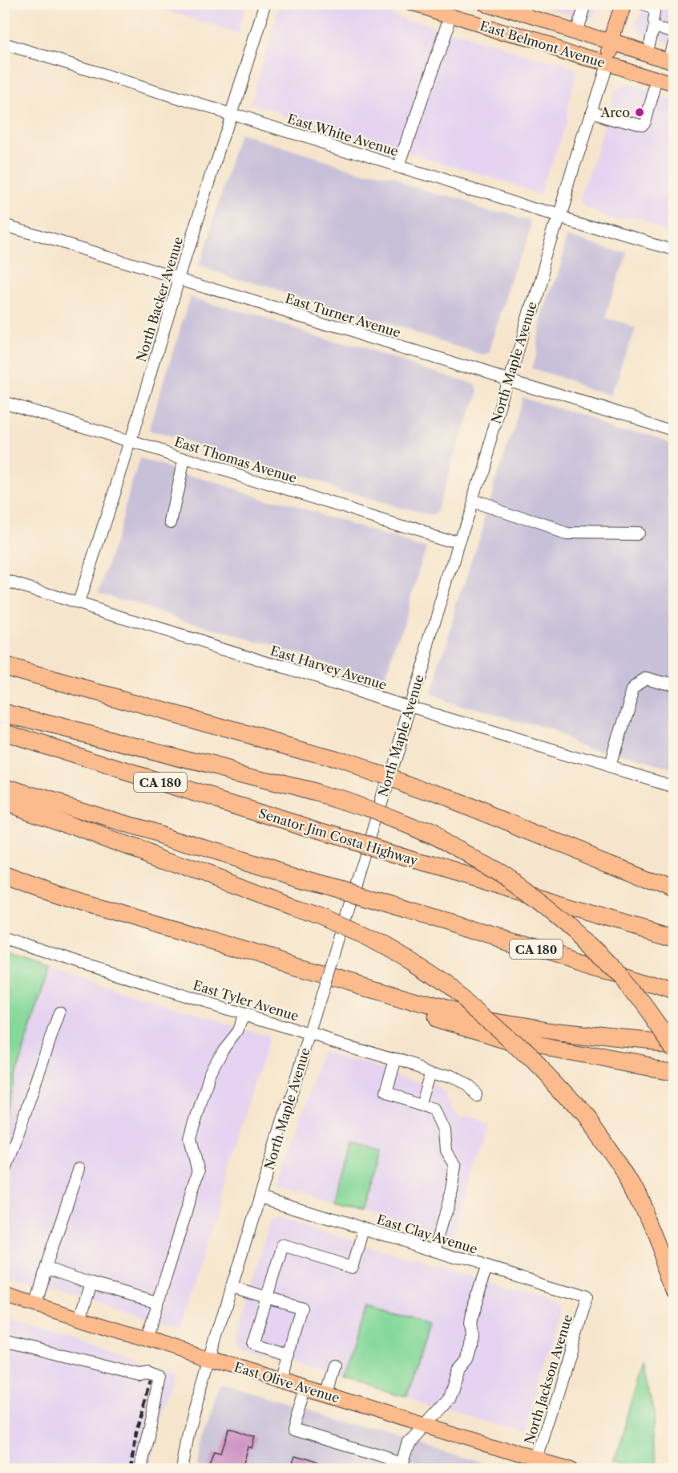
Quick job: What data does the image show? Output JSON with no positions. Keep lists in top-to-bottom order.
{
  "streets": {
    "highway": ["CA 180", "Senator Jim Costa Highway"],
    "main road": ["East Belmont Avenue", "North Maple Avenue", "East Olive Avenue"],
    "street": [
      "East White Avenue",
      "North Backer Avenue",
      "East Turner Avenue",
      "East Thomas Avenue",
      "East Harvey Avenue",
      "East Tyler Avenue",
      "East Clay Avenue",
      "North Jackson Avenue"
    ]
  },
  "crossings": [
    ["East Belmont Avenue", "North Maple Avenue"],
    ["East White Avenue", "North Backer Avenue"],
    ["East White Avenue", "North Maple Avenue"],
    ["North Backer Avenue", "East Turner Avenue"],
    ["North Backer Avenue", "East Thomas Avenue"],
    ["North Backer Avenue", "East Harvey Avenue"],
    ["East Turner Avenue", "North Maple Avenue"],
    ["North Maple Avenue", "East Thomas Avenue"],
    ["North Maple Avenue", "East Harvey Avenue"],
    ["North Maple Avenue", "East Tyler Avenue"],
    ["North Maple Avenue", "East Clay Avenue"],
    ["North Maple Avenue", "East Olive Avenue"],
    ["East Clay Avenue", "North Jackson Avenue"],
    ["North Jackson Avenue", "East Olive Avenue"]
  ],
  "places": ["Arco"]
}
